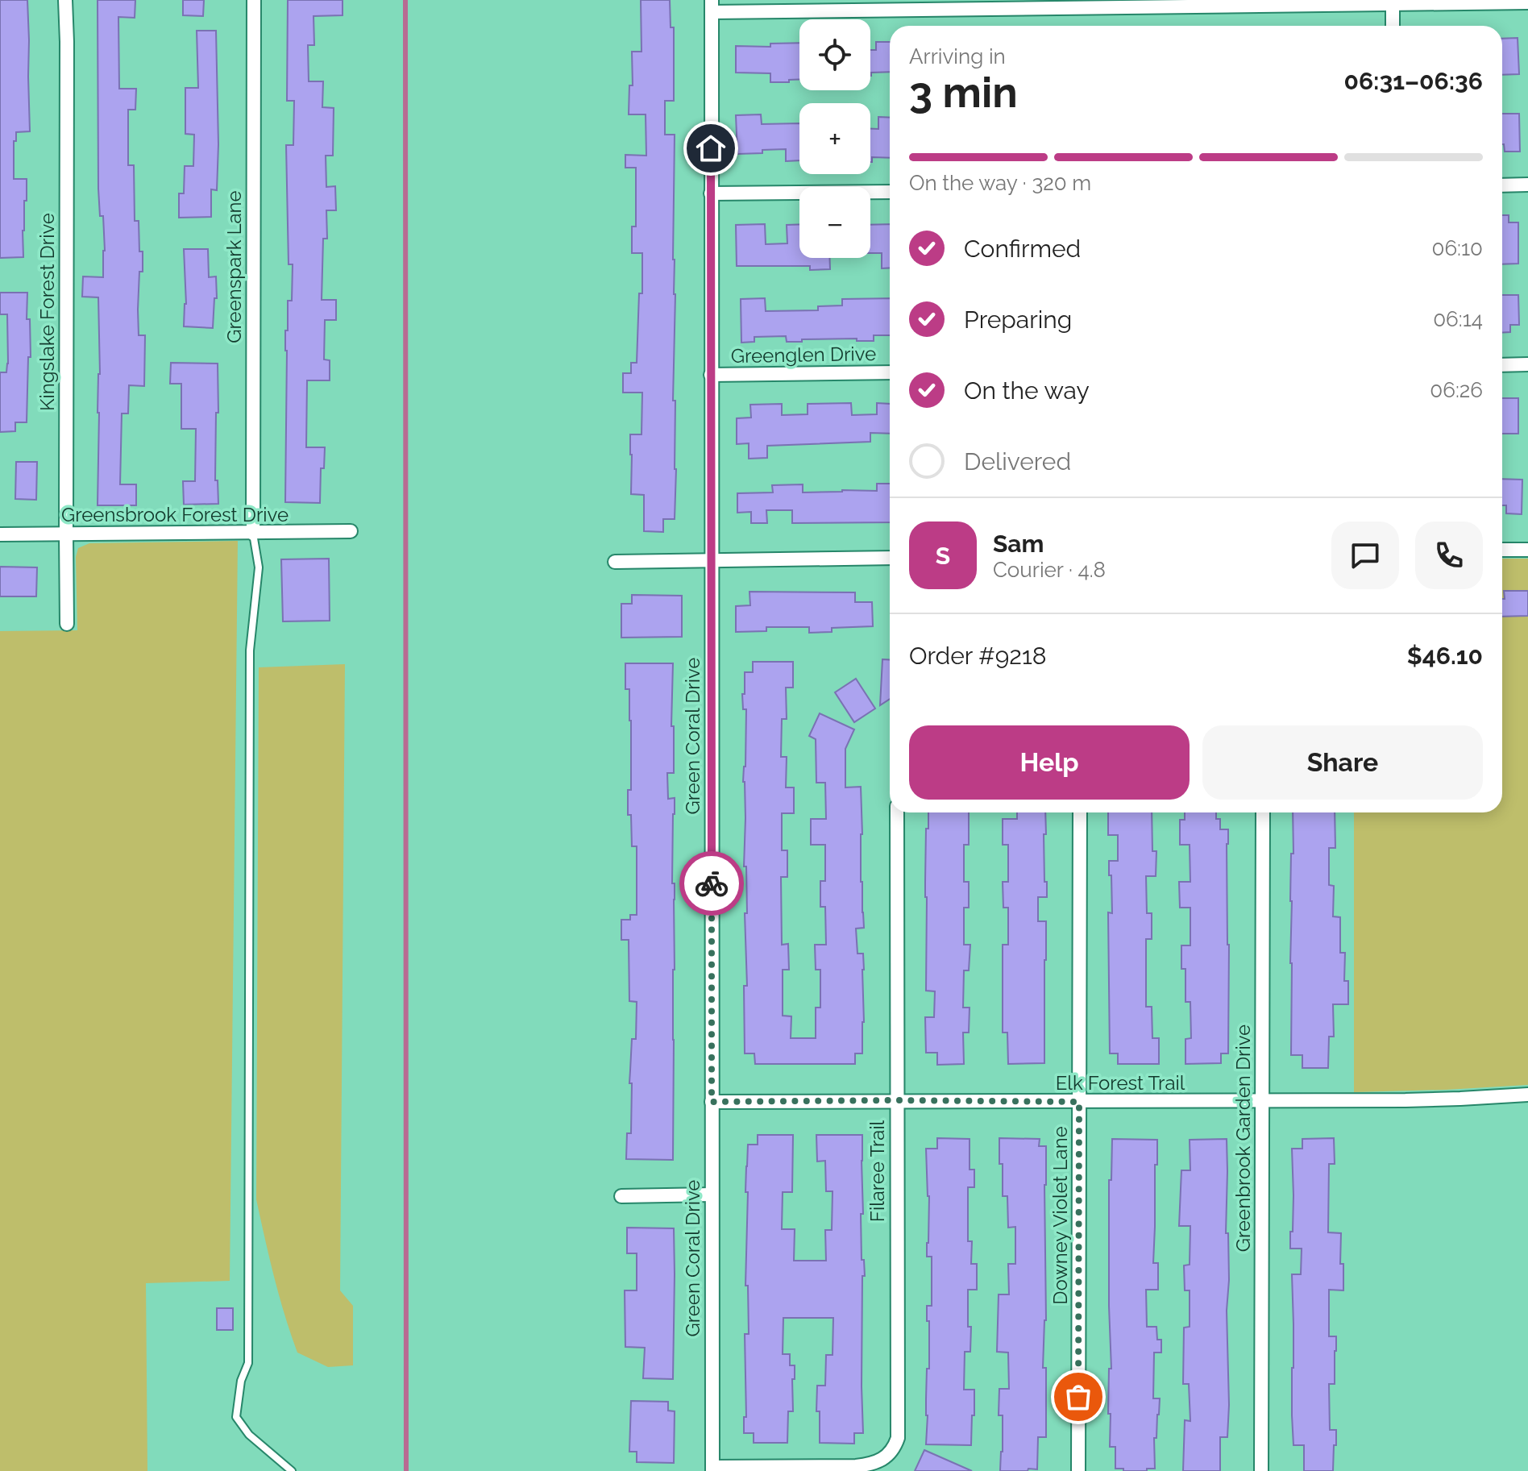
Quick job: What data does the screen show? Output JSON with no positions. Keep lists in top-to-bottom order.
{
  "streets": {
    "street": [
      "Greenspark Lane",
      "Kingslake Forest Drive",
      "Greenglen Drive",
      "Greensbrook Forest Drive",
      "Green Coral Drive",
      "Elk Forest Trail",
      "Greenbrook Garden Drive",
      "Filaree Trail",
      "Downey Violet Lane"
    ]
  },
  "crossings": [
    ["Greenspark Lane", "Greensbrook Forest Drive"],
    ["Kingslake Forest Drive", "Greensbrook Forest Drive"],
    ["Greenglen Drive", "Green Coral Drive"],
    ["Green Coral Drive", "Elk Forest Trail"],
    ["Green Coral Drive", "Filaree Trail"],
    ["Elk Forest Trail", "Greenbrook Garden Drive"],
    ["Elk Forest Trail", "Filaree Trail"],
    ["Elk Forest Trail", "Downey Violet Lane"]
  ],
  "page": {
    "map_buttons": ["+", "−"],
    "heading": ["3 min", "Arriving in", "06:31–06:36"],
    "panel": [
      "Sam",
      "Courier · 4.8",
      "Order #9218",
      "$46.10"
    ],
    "bar": "On the way · 320 m",
    "list": [
      ["Confirmed", "06:10"],
      ["Preparing", "06:14"],
      ["On the way", "06:26"],
      "Delivered"
    ],
    "round": "S",
    "buttons": ["Help", "Share"]
  }
}
